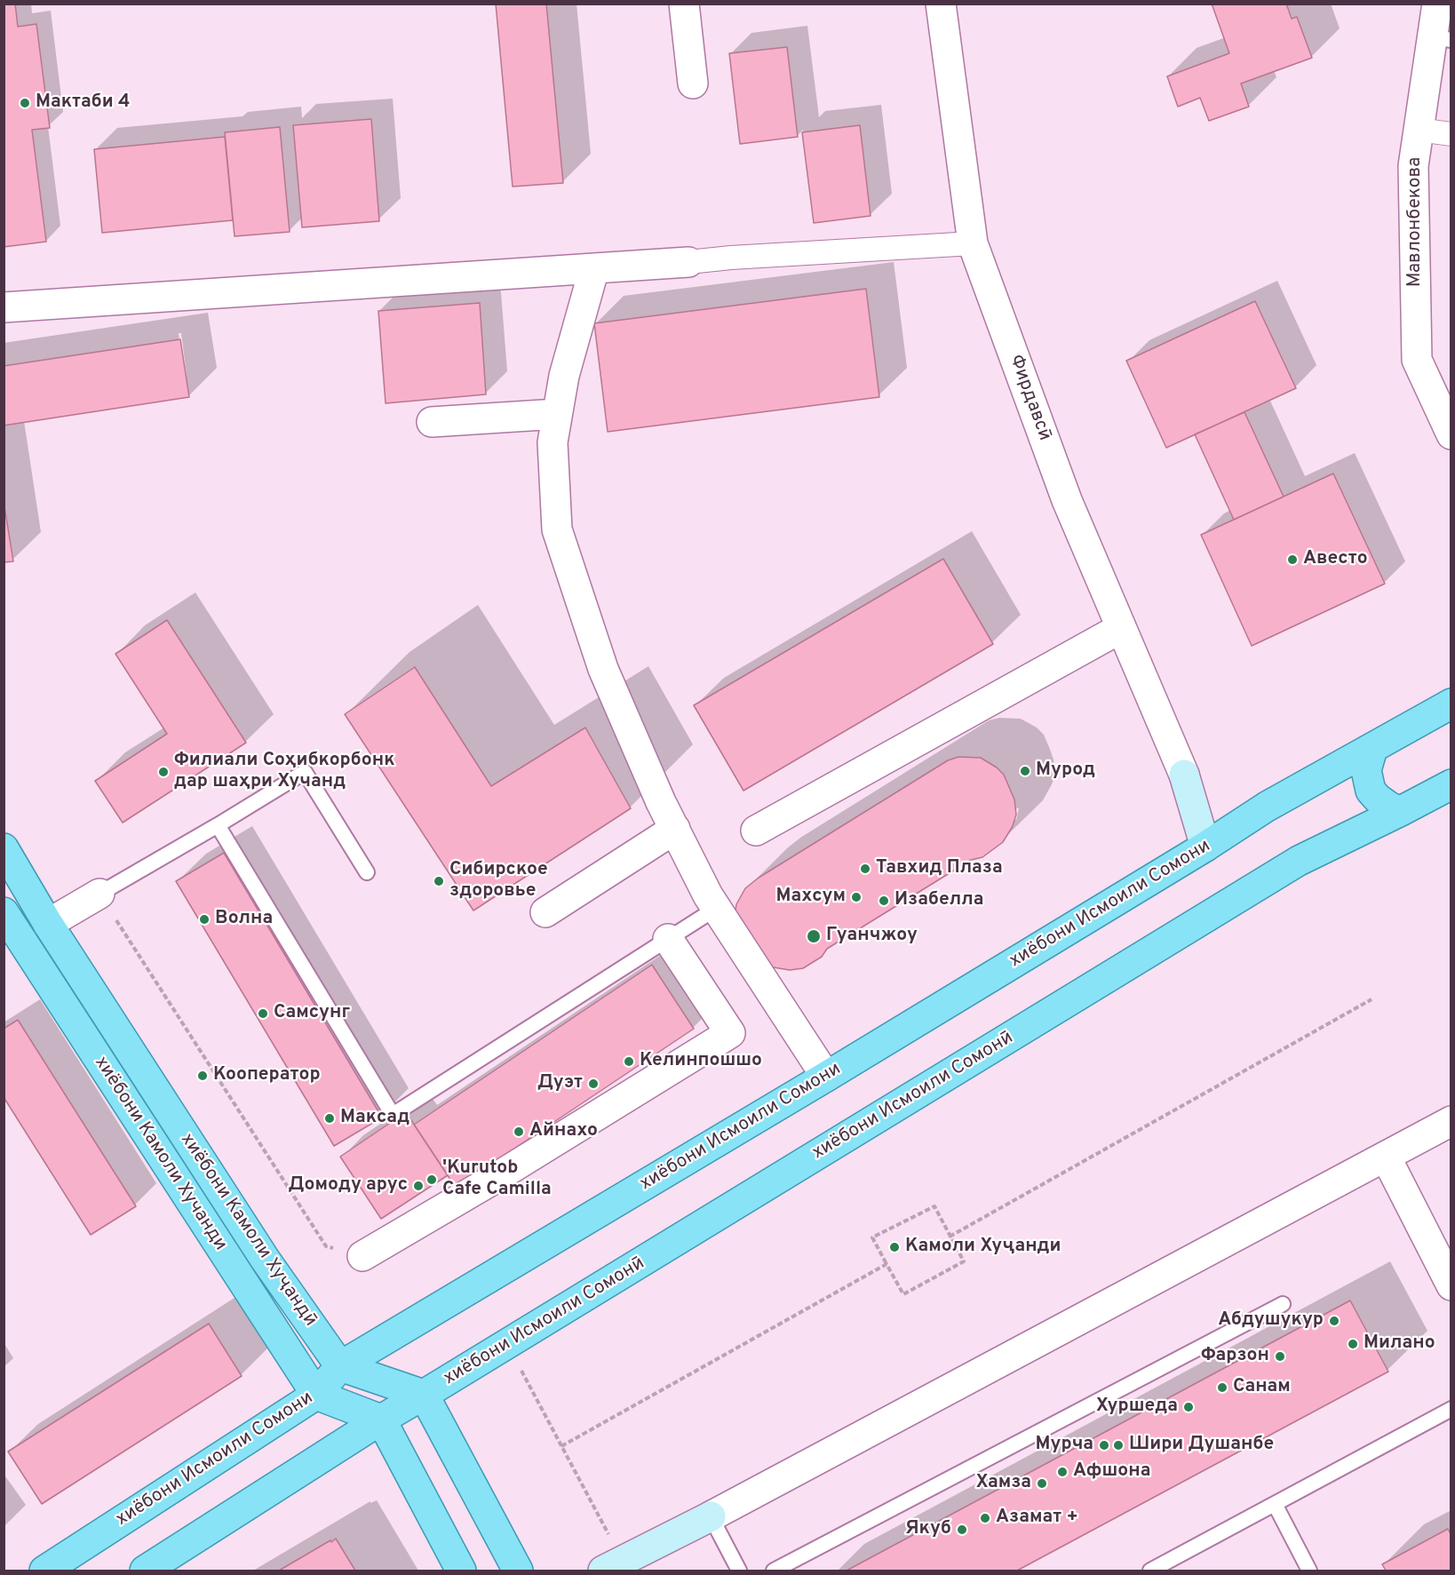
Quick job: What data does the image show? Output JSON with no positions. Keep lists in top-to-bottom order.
{
  "streets": {
    "main road": [
      "хиёбони Исмоили Сомони",
      "хиёбони Исмоили Сомонӣ",
      "хиёбони Камоли Хучанди",
      "хиёбони Камоли Хуҷандӣ"
    ],
    "street": ["Мавлонбекова", "Фирдавсӣ"]
  },
  "crossings": [
    ["хиёбони Исмоили Сомони", "хиёбони Камоли Хучанди"],
    ["хиёбони Исмоили Сомони", "хиёбони Камоли Хуҷандӣ"]
  ],
  "places": [
    "Мактаби 4",
    "Авесто",
    "Мурод",
    "Филиали Соҳибкорбонк дар шаҳри Хучанд",
    "Тавхид Плаза",
    "Сибирское здоровье",
    "Махсум",
    "Изабелла",
    "Волна",
    "Гуанчжоу",
    "Самсунг",
    "Келинпошшо",
    "Кооператор",
    "Дуэт",
    "Максад",
    "Айнахо",
    "'Kurutob Cafe Camilla",
    "Домоду арус",
    "Камоли Хуҷанди",
    "Абдушукур",
    "Милано",
    "Фарзон",
    "Санам",
    "Хуршеда",
    "Мурча",
    "Шири Душанбе",
    "Афшона",
    "Хамза",
    "Азамат +",
    "Якуб"
  ]
}
